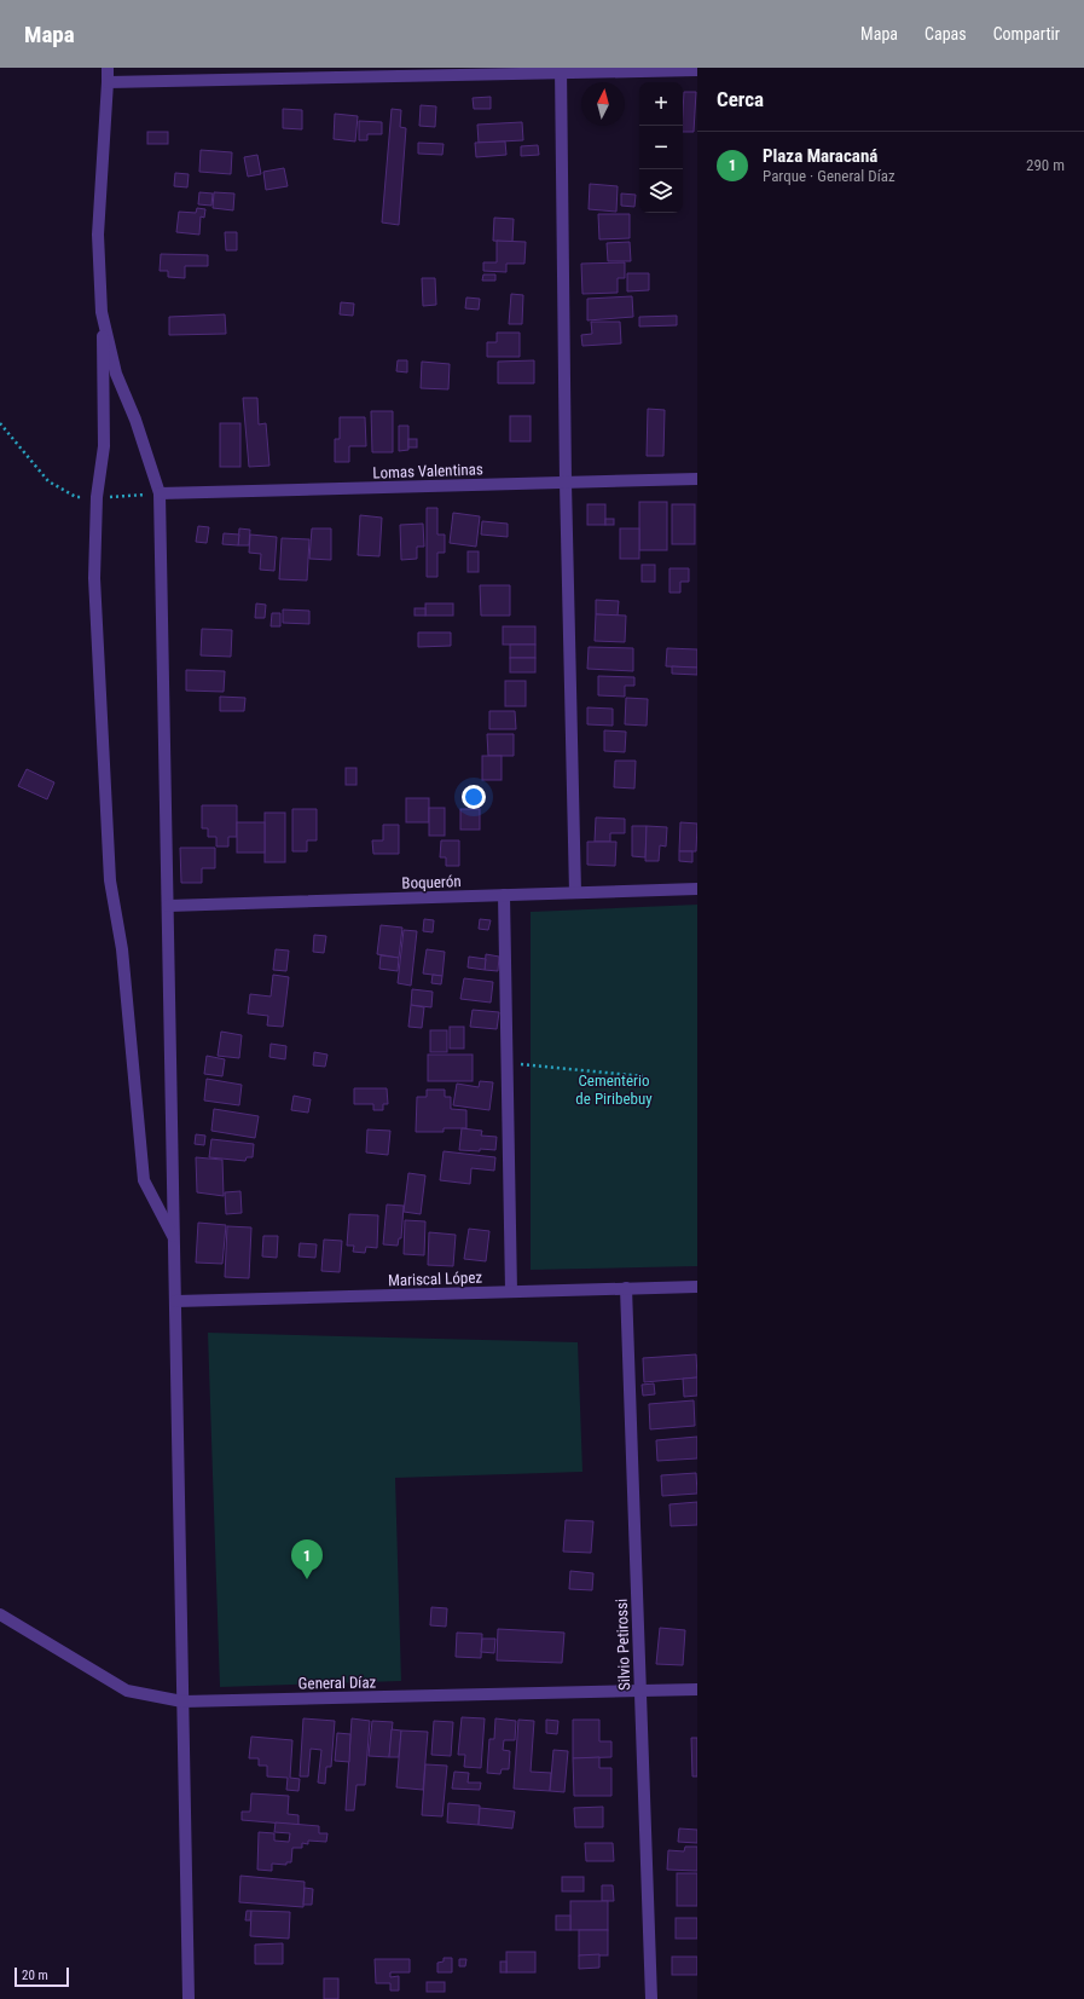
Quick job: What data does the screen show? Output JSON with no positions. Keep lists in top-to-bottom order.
{
  "streets": {
    "street": [
      "Lomas Valentinas",
      "Boquerón",
      "Mariscal López",
      "Silvio Petirossi",
      "General Díaz"
    ]
  },
  "crossings": [
    ["Mariscal López", "Silvio Petirossi"],
    ["Silvio Petirossi", "General Díaz"]
  ],
  "parks": ["Cementerio de Piribebuy"],
  "scale_bar": "20 m",
  "north": "top",
  "page": {
    "header": "Mapa",
    "nav": ["Mapa", "Capas", "Compartir"],
    "heading": "Cerca",
    "map_buttons": ["+", "−"],
    "list": [
      {
        "mark": "1",
        "name": "Plaza Maracaná",
        "note": "Parque · General Díaz",
        "value": "290 m"
      }
    ],
    "pins": "1",
    "scale": "20 m"
  }
}
